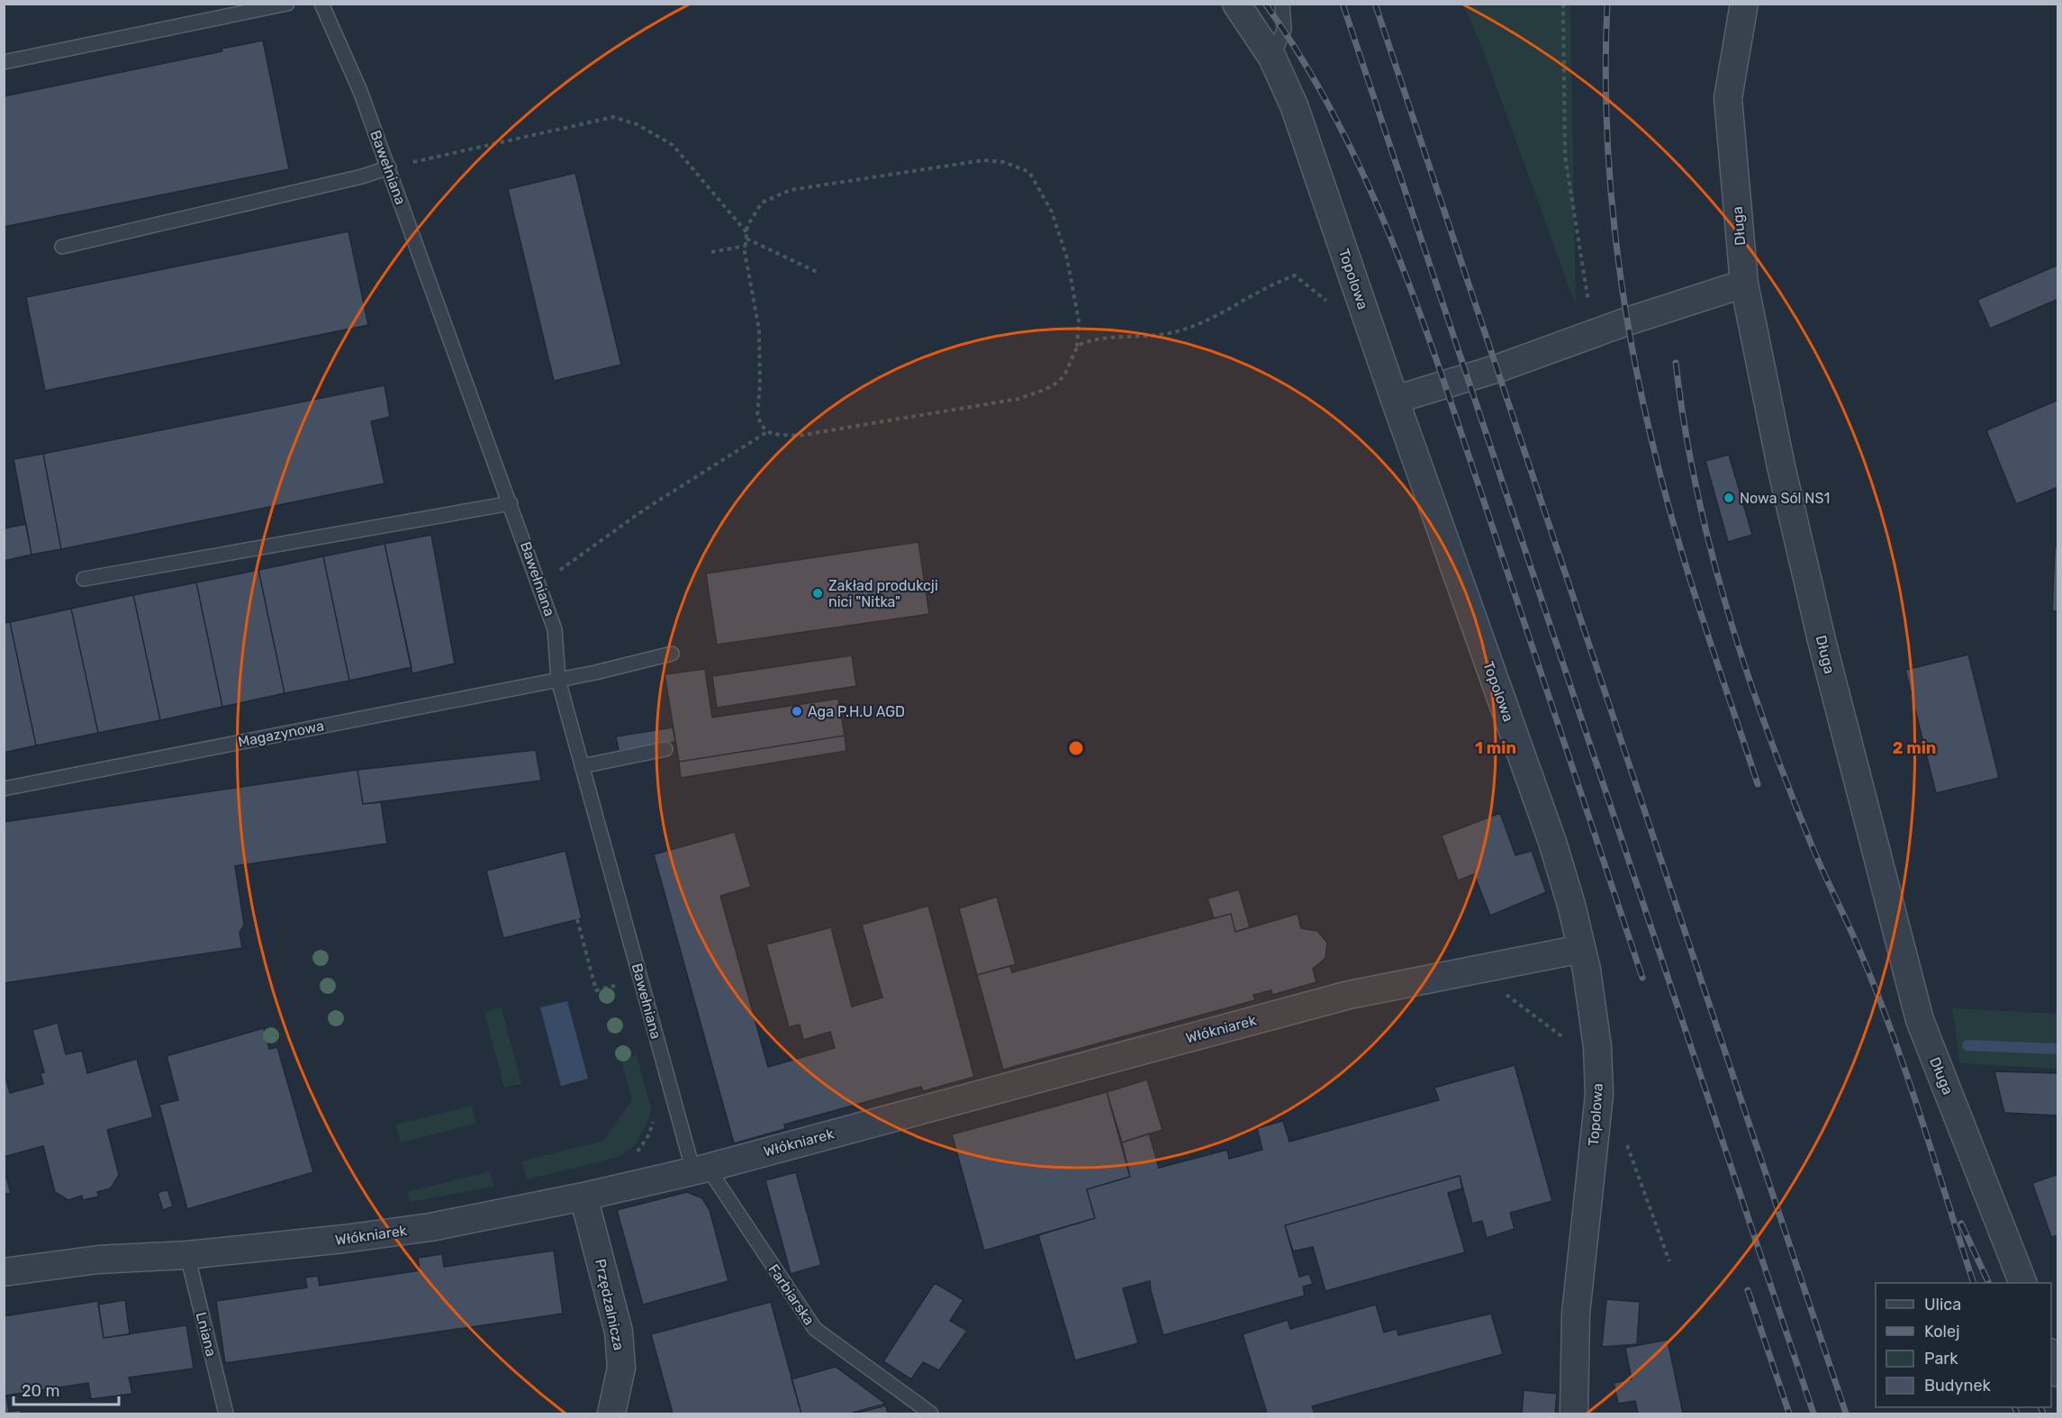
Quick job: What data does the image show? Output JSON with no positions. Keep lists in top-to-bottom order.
{
  "streets": {
    "street": [
      "Długa",
      "Topolowa",
      "Włókniarek",
      "Przędzalnicza"
    ],
    "lane": [
      "Bawełniana",
      "Magazynowa",
      "Farbiarska",
      "Lniana"
    ]
  },
  "crossings": [
    ["Bawełniana", "Magazynowa"],
    ["Bawełniana", "Włókniarek"],
    ["Bawełniana", "Farbiarska"],
    ["Topolowa", "Włókniarek"],
    ["Włókniarek", "Farbiarska"],
    ["Włókniarek", "Przędzalnicza"],
    ["Włókniarek", "Lniana"]
  ],
  "places": ["Nowa Sól NS1", "Zakład produkcji nici \"Nitka\"", "Aga P.H.U AGD"],
  "legend": [
    "Ulica",
    "Kolej",
    "Park",
    "Budynek"
  ],
  "scale_bar": "20 m",
  "rings": ["1 min", "2 min"]
}
